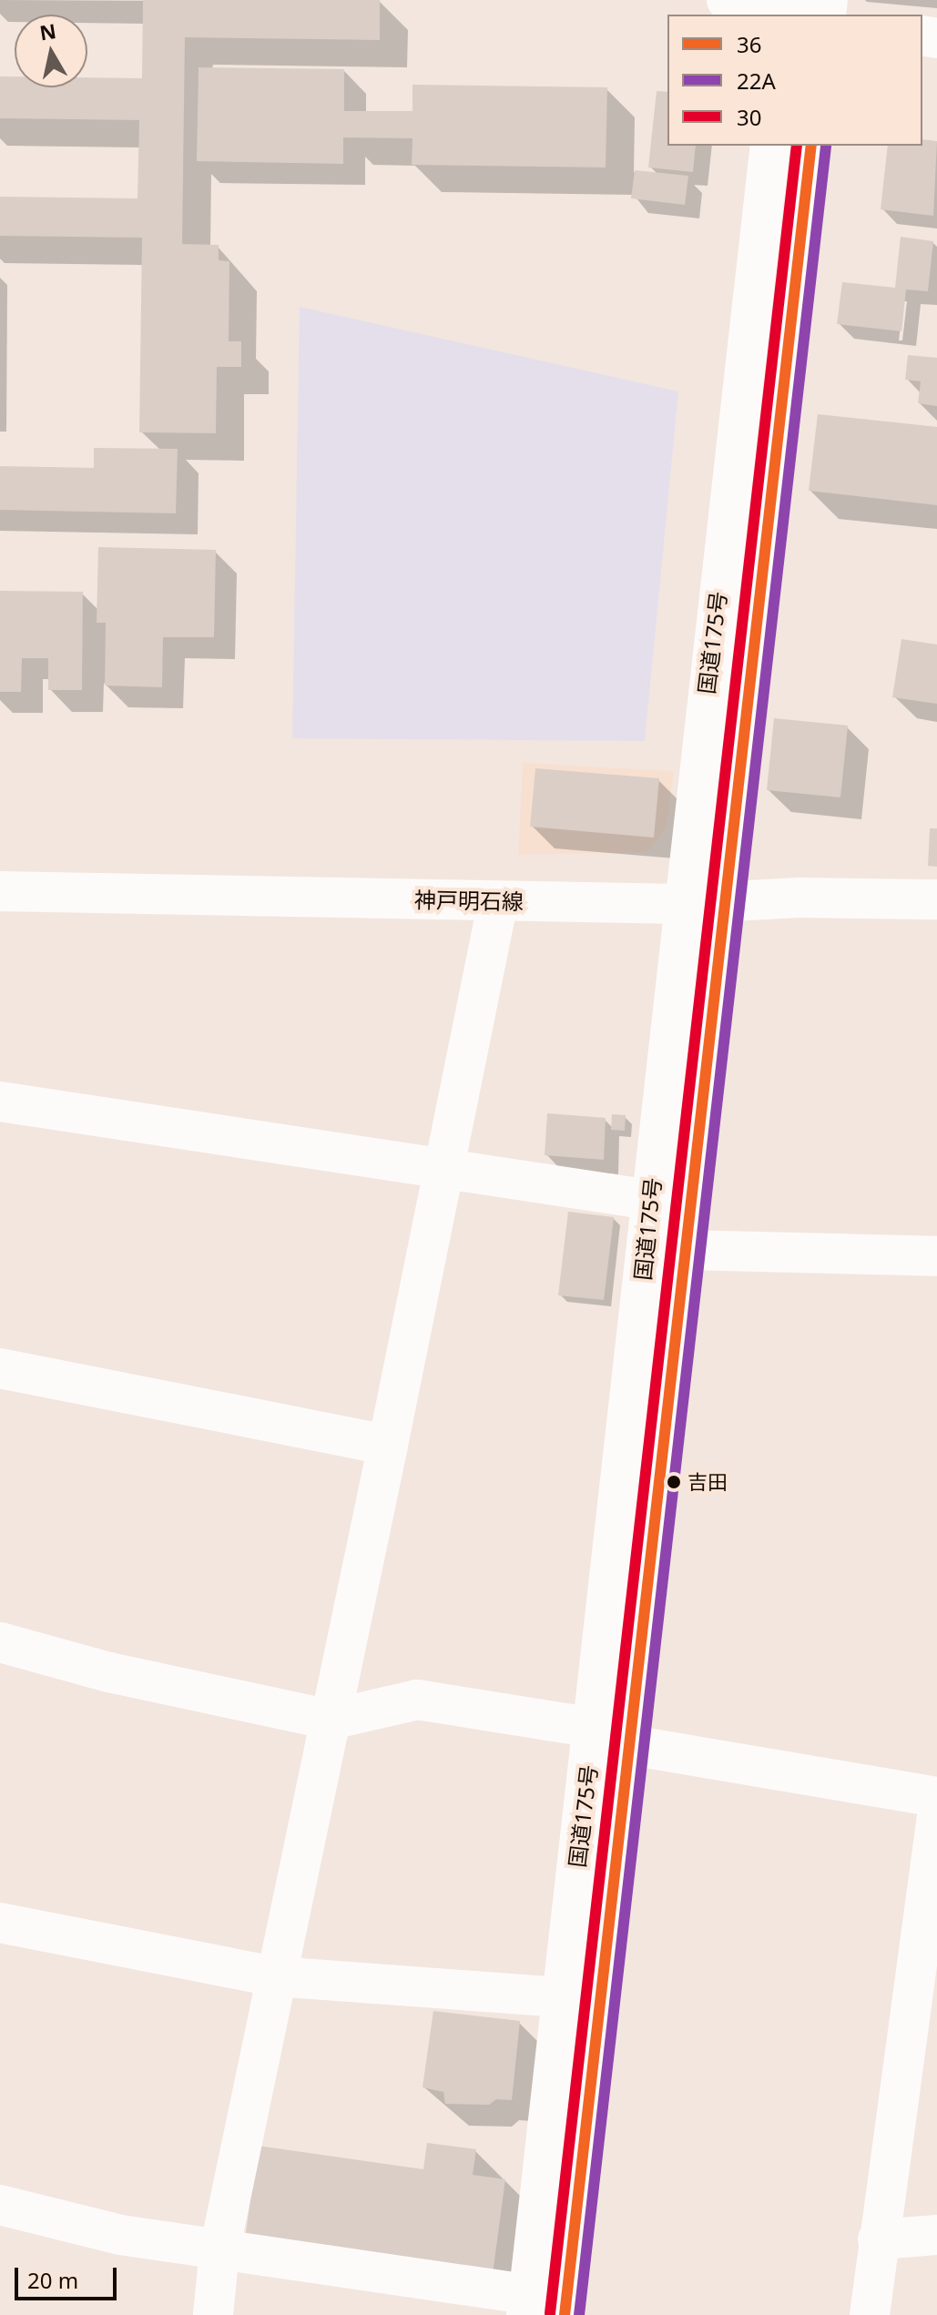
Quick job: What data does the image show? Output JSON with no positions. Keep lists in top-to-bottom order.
{
  "streets": {
    "main road": ["国道175号", "神戸明石線"]
  },
  "crossings": [
    ["国道175号", "神戸明石線"]
  ],
  "places": ["吉田"],
  "lines": ["transit line 36", "transit line 22A", "transit line 30"],
  "legend": ["36", "22A", "30"],
  "scale_bar": "20 m",
  "north": "top"
}
